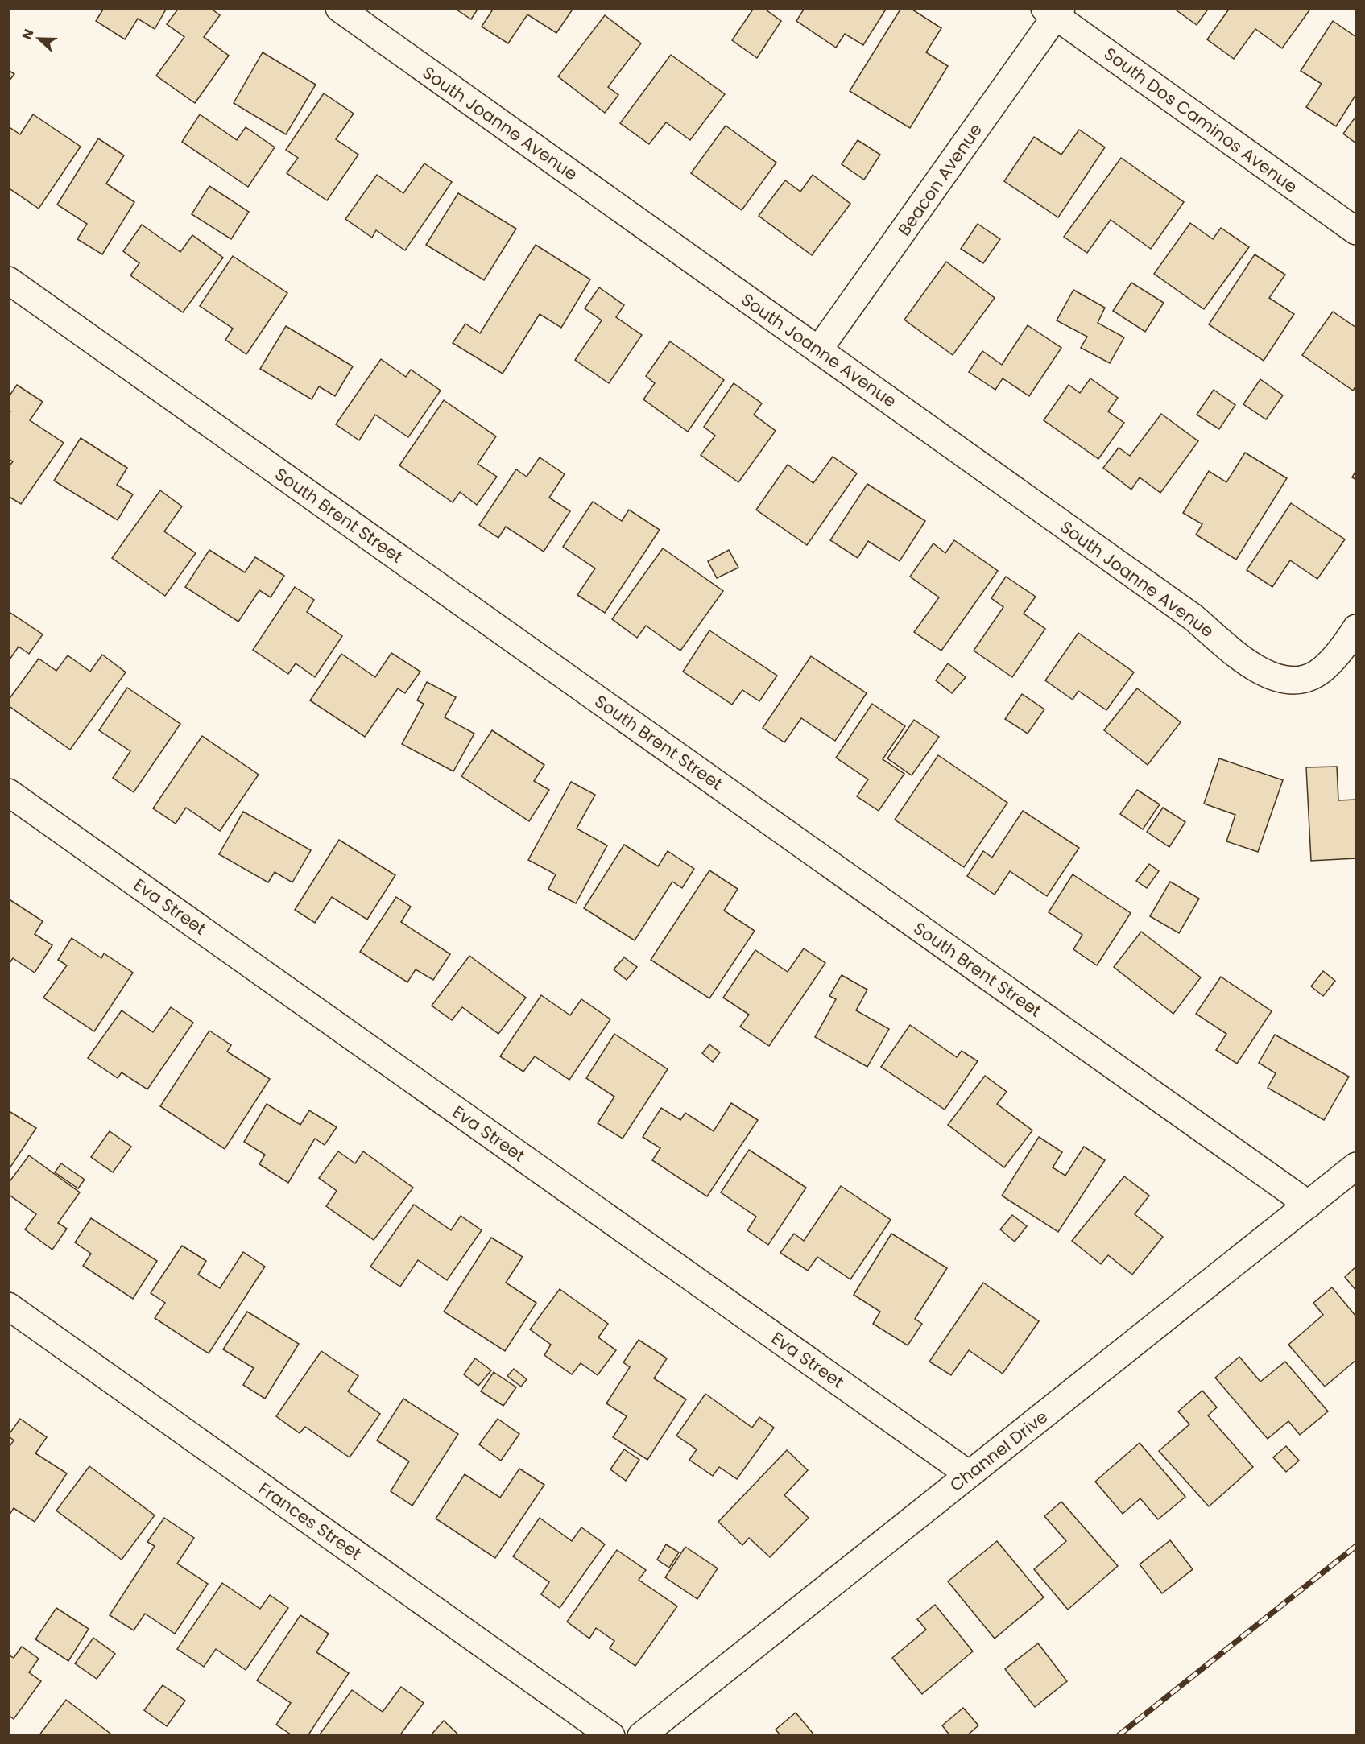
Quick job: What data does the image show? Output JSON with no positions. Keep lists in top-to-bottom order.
{
  "streets": {
    "street": [
      "South Dos Caminos Avenue",
      "South Joanne Avenue",
      "Beacon Avenue",
      "South Brent Street",
      "Eva Street",
      "Channel Drive",
      "Frances Street"
    ]
  },
  "crossings": [
    ["South Dos Caminos Avenue", "Beacon Avenue"],
    ["South Joanne Avenue", "Beacon Avenue"],
    ["South Brent Street", "Channel Drive"],
    ["Eva Street", "Channel Drive"]
  ],
  "north": "left"
}
